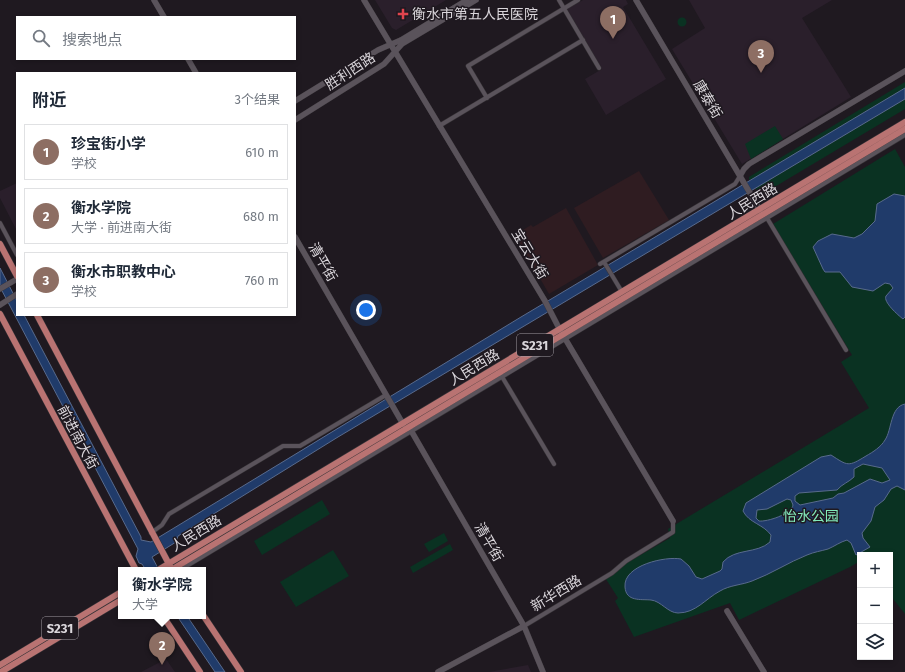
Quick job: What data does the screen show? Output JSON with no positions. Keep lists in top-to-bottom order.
{
  "streets": {
    "main road": ["人民西路", "S231", "前进南大街"],
    "street": [
      "胜利西路",
      "康泰街",
      "宝云大街",
      "清平街",
      "新华西路"
    ]
  },
  "crossings": [
    ["胜利西路", "宝云大街"],
    ["康泰街", "人民西路"],
    ["人民西路", "宝云大街"],
    ["人民西路", "清平街"],
    ["宝云大街", "新华西路"],
    ["清平街", "新华西路"]
  ],
  "parks": ["怡水公园"],
  "places": {
    "health": ["衡水市第五人民医院"]
  },
  "page": {
    "pins": ["1", "3", "2"],
    "search": "搜索地点",
    "heading": ["附近", "3个结果"],
    "list": [
      {
        "mark": "1",
        "name": "珍宝街小学",
        "note": "学校",
        "value": "610 m"
      },
      {
        "mark": "2",
        "name": "衡水学院",
        "note": "大学 · 前进南大街",
        "value": "680 m"
      },
      {
        "mark": "3",
        "name": "衡水市职教中心",
        "note": "学校",
        "value": "760 m"
      }
    ],
    "map_buttons": ["+", "−"],
    "popup": ["衡水学院", "大学"]
  }
}
